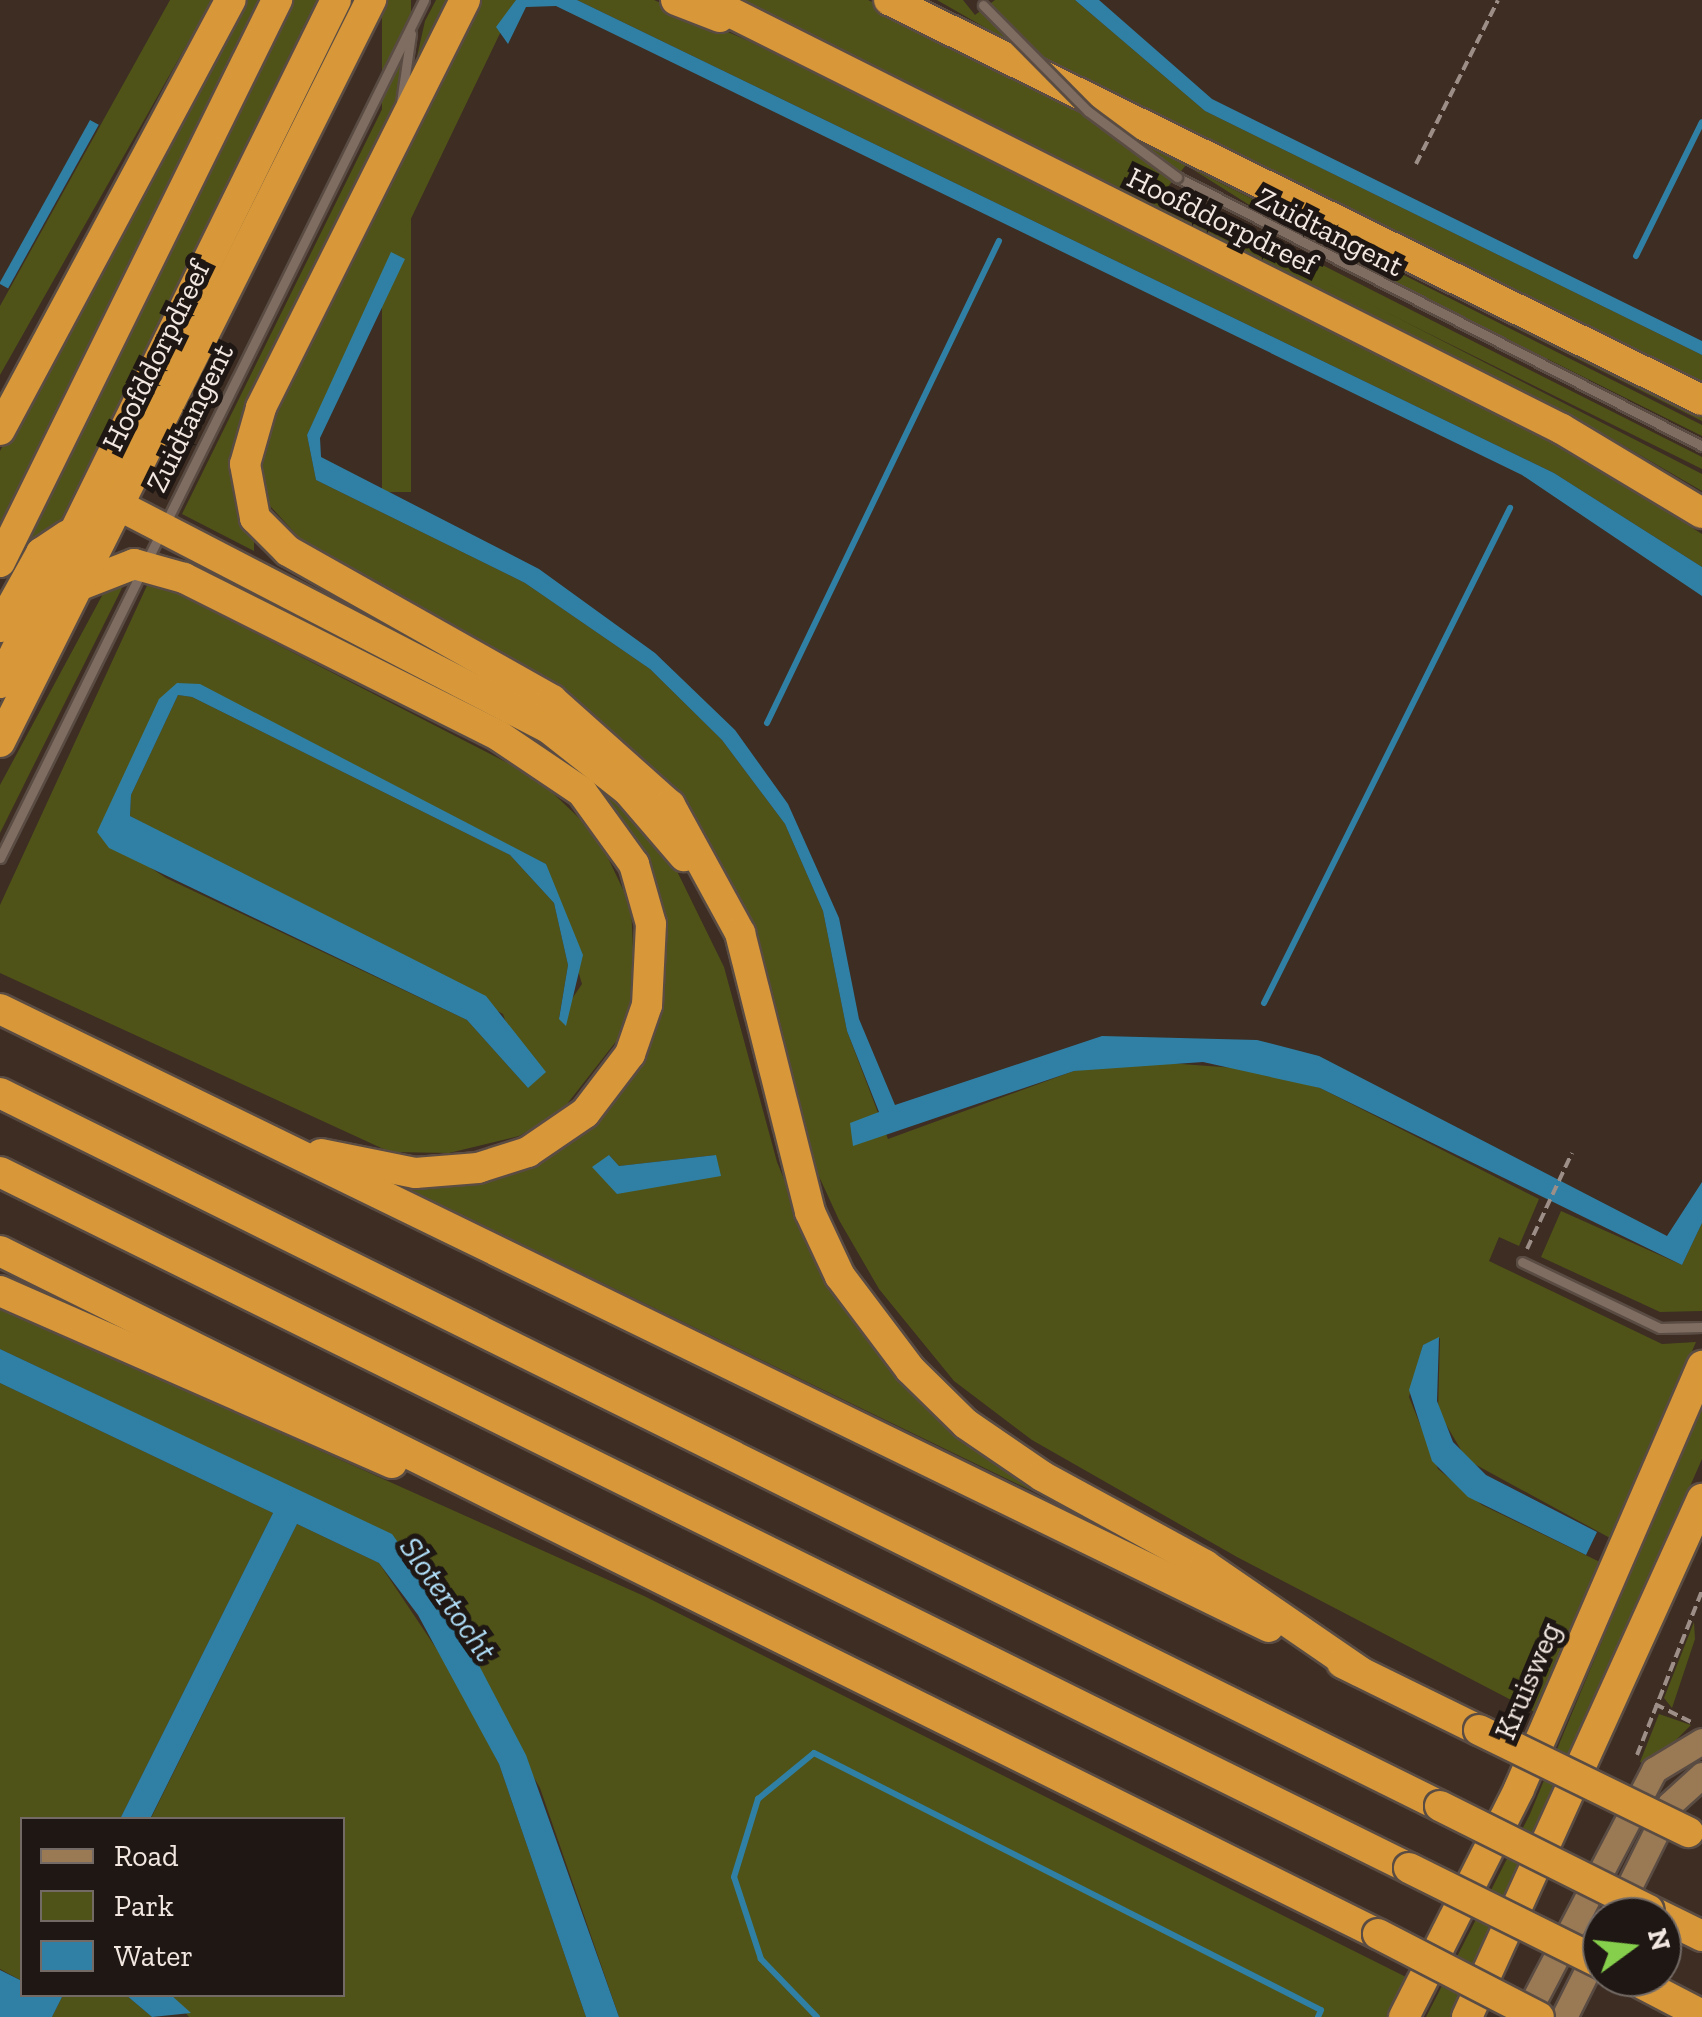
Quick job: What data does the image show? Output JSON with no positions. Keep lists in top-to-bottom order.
{
  "streets": {
    "highway": ["Hoofddorpdreef", "Kruisweg"],
    "lane": ["Zuidtangent"]
  },
  "water": ["Slotertocht"],
  "legend": ["Road", "Park", "Water"],
  "north": "right"
}
